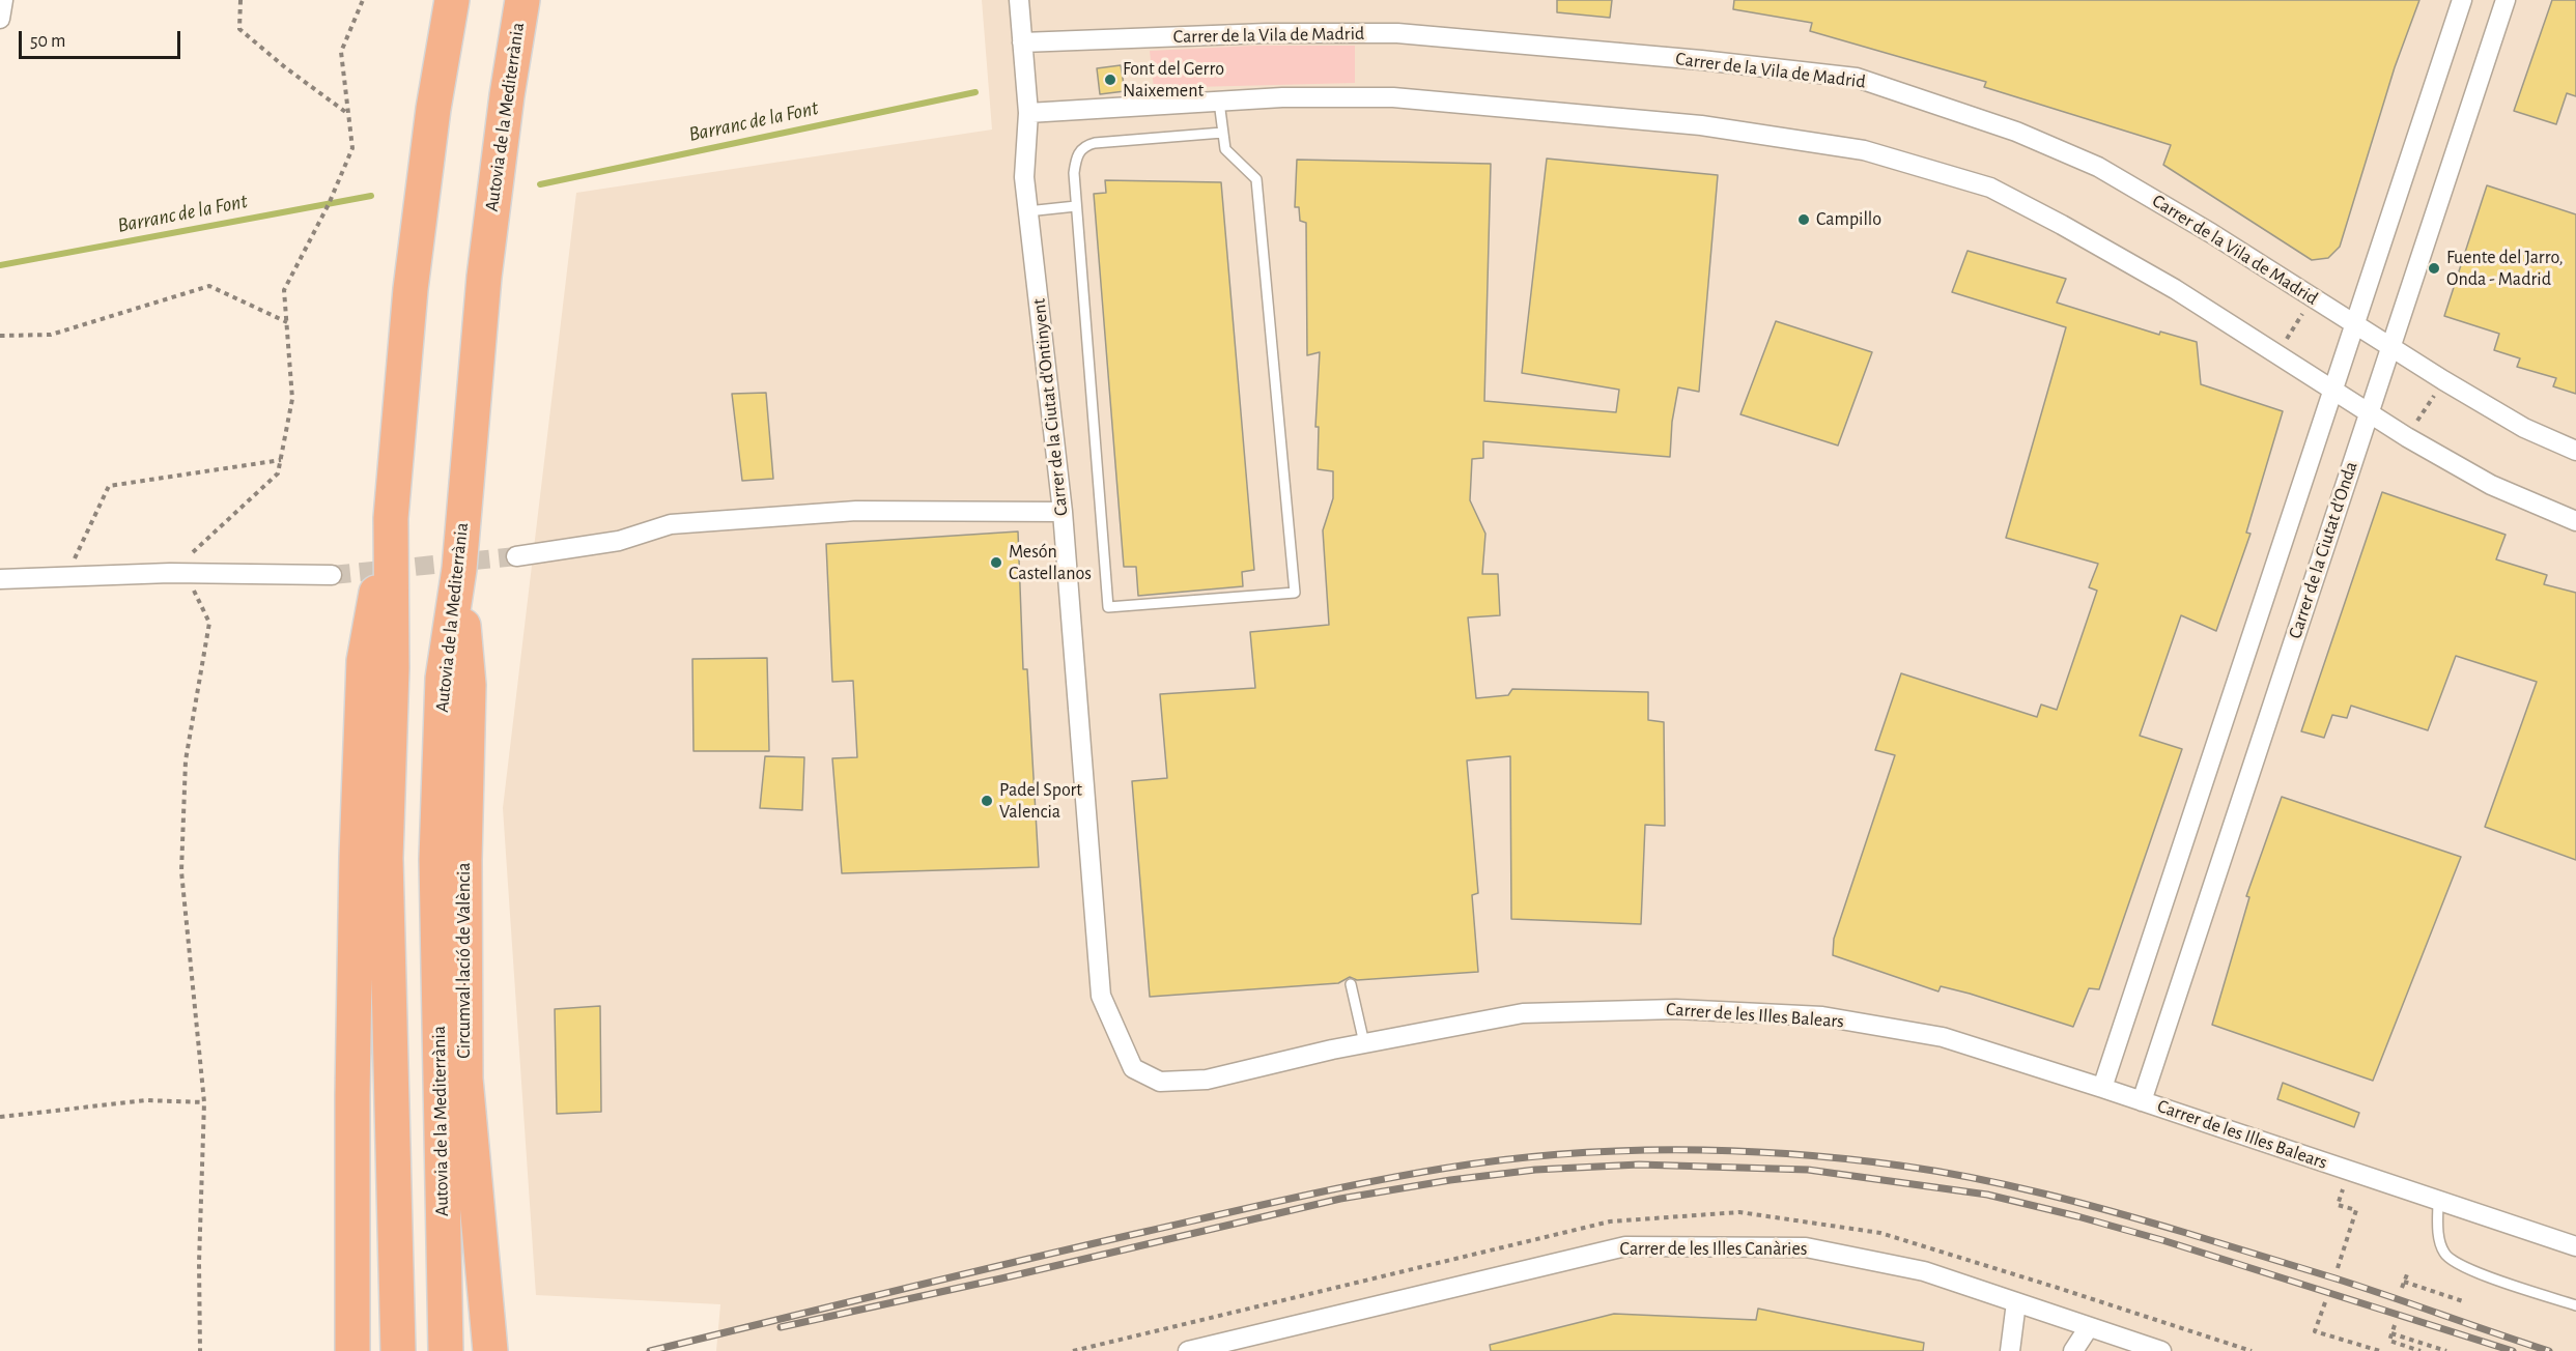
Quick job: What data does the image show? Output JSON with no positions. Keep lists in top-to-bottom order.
{
  "streets": {
    "highway": ["Autovia de la Mediterrània", "Circumval·lació de València"],
    "street": [
      "Carrer de la Vila de Madrid",
      "Carrer de la Ciutat d'Ontinyent",
      "Carrer de la Ciutat d’Onda",
      "Carrer de les Illes Balears",
      "Carrer de les Illes Canàries"
    ]
  },
  "crossings": [
    ["Carrer de la Vila de Madrid", "Carrer de la Ciutat d'Ontinyent"],
    ["Carrer de la Vila de Madrid", "Carrer de la Ciutat d’Onda"],
    ["Autovia de la Mediterrània", "Circumval·lació de València"],
    ["Carrer de la Ciutat d'Ontinyent", "Carrer de les Illes Balears"],
    ["Carrer de la Ciutat d’Onda", "Carrer de les Illes Balears"]
  ],
  "water": ["Barranc de la Font"],
  "places": [
    "Font del Gerro Naixement",
    "Campillo",
    "Fuente del Jarro, Onda - Madrid",
    "Mesón Castellanos",
    "Padel Sport Valencia"
  ],
  "scale_bar": "50 m"
}
